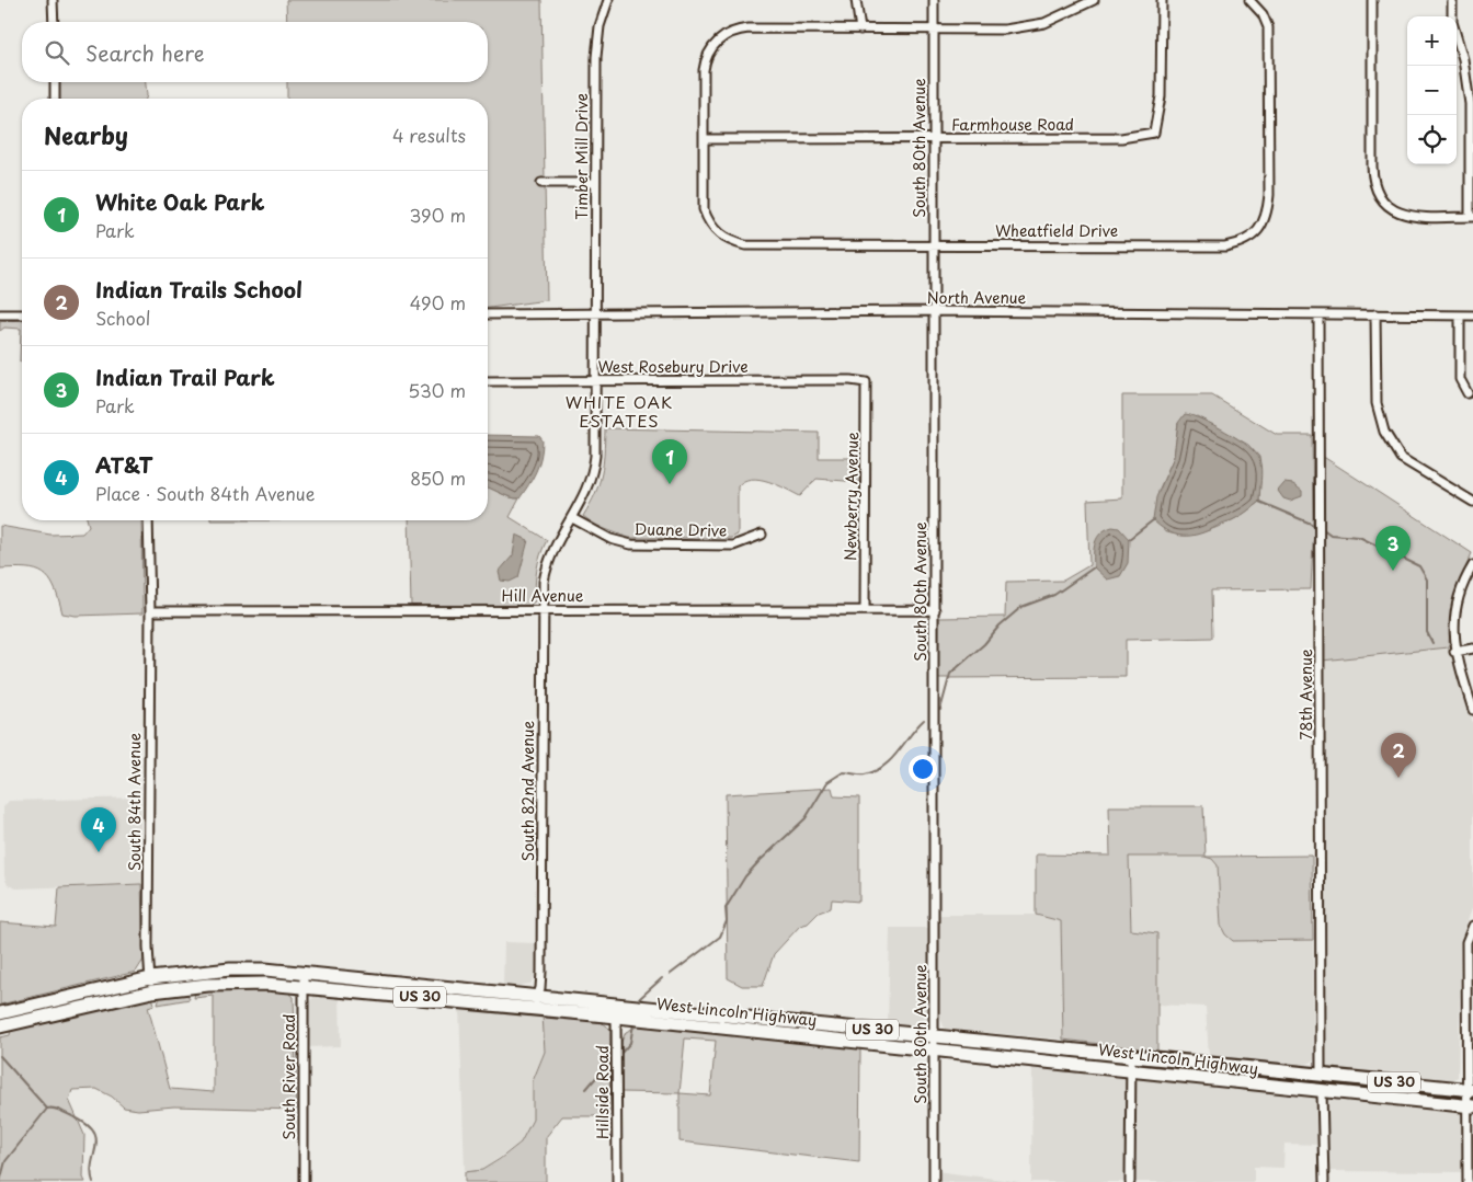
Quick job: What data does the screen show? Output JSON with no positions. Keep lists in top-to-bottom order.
{
  "streets": {
    "main road": ["US 30", "West Lincoln Highway"],
    "street": [
      "Farmhouse Road",
      "South 80th Avenue",
      "Timber Mill Drive",
      "Wheatfield Drive",
      "North Avenue",
      "West Rosebury Drive",
      "Newberry Avenue",
      "Duane Drive",
      "Hill Avenue",
      "78th Avenue",
      "South 82nd Avenue",
      "South 84th Avenue",
      "South River Road",
      "Hillside Road"
    ]
  },
  "crossings": [
    ["Farmhouse Road", "South 80th Avenue"],
    ["Farmhouse Road", "Wheatfield Drive"],
    ["South 80th Avenue", "Wheatfield Drive"],
    ["South 80th Avenue", "North Avenue"],
    ["South 80th Avenue", "Hill Avenue"],
    ["South 80th Avenue", "West Lincoln Highway"],
    ["Timber Mill Drive", "North Avenue"],
    ["Timber Mill Drive", "West Rosebury Drive"],
    ["Timber Mill Drive", "Duane Drive"],
    ["Timber Mill Drive", "South 82nd Avenue"],
    ["North Avenue", "78th Avenue"],
    ["West Rosebury Drive", "Newberry Avenue"],
    ["Newberry Avenue", "Hill Avenue"],
    ["Duane Drive", "South 82nd Avenue"],
    ["Hill Avenue", "South 82nd Avenue"],
    ["Hill Avenue", "South 84th Avenue"],
    ["78th Avenue", "West Lincoln Highway"],
    ["South 82nd Avenue", "West Lincoln Highway"],
    ["South 84th Avenue", "West Lincoln Highway"],
    ["West Lincoln Highway", "South River Road"],
    ["West Lincoln Highway", "Hillside Road"]
  ],
  "districts": ["WHITE OAK ESTATES"],
  "page": {
    "map_buttons": ["+", "−"],
    "search": "Search here",
    "heading": ["Nearby", "4 results"],
    "list": [
      {
        "mark": "1",
        "name": "White Oak Park",
        "note": "Park",
        "value": "390 m"
      },
      {
        "mark": "2",
        "name": "Indian Trails School",
        "note": "School",
        "value": "490 m"
      },
      {
        "mark": "3",
        "name": "Indian Trail Park",
        "note": "Park",
        "value": "530 m"
      },
      {
        "mark": "4",
        "name": "AT&T",
        "note": "Place · South 84th Avenue",
        "value": "850 m"
      }
    ],
    "pins": [
      "1",
      "3",
      "2",
      "4"
    ]
  }
}
